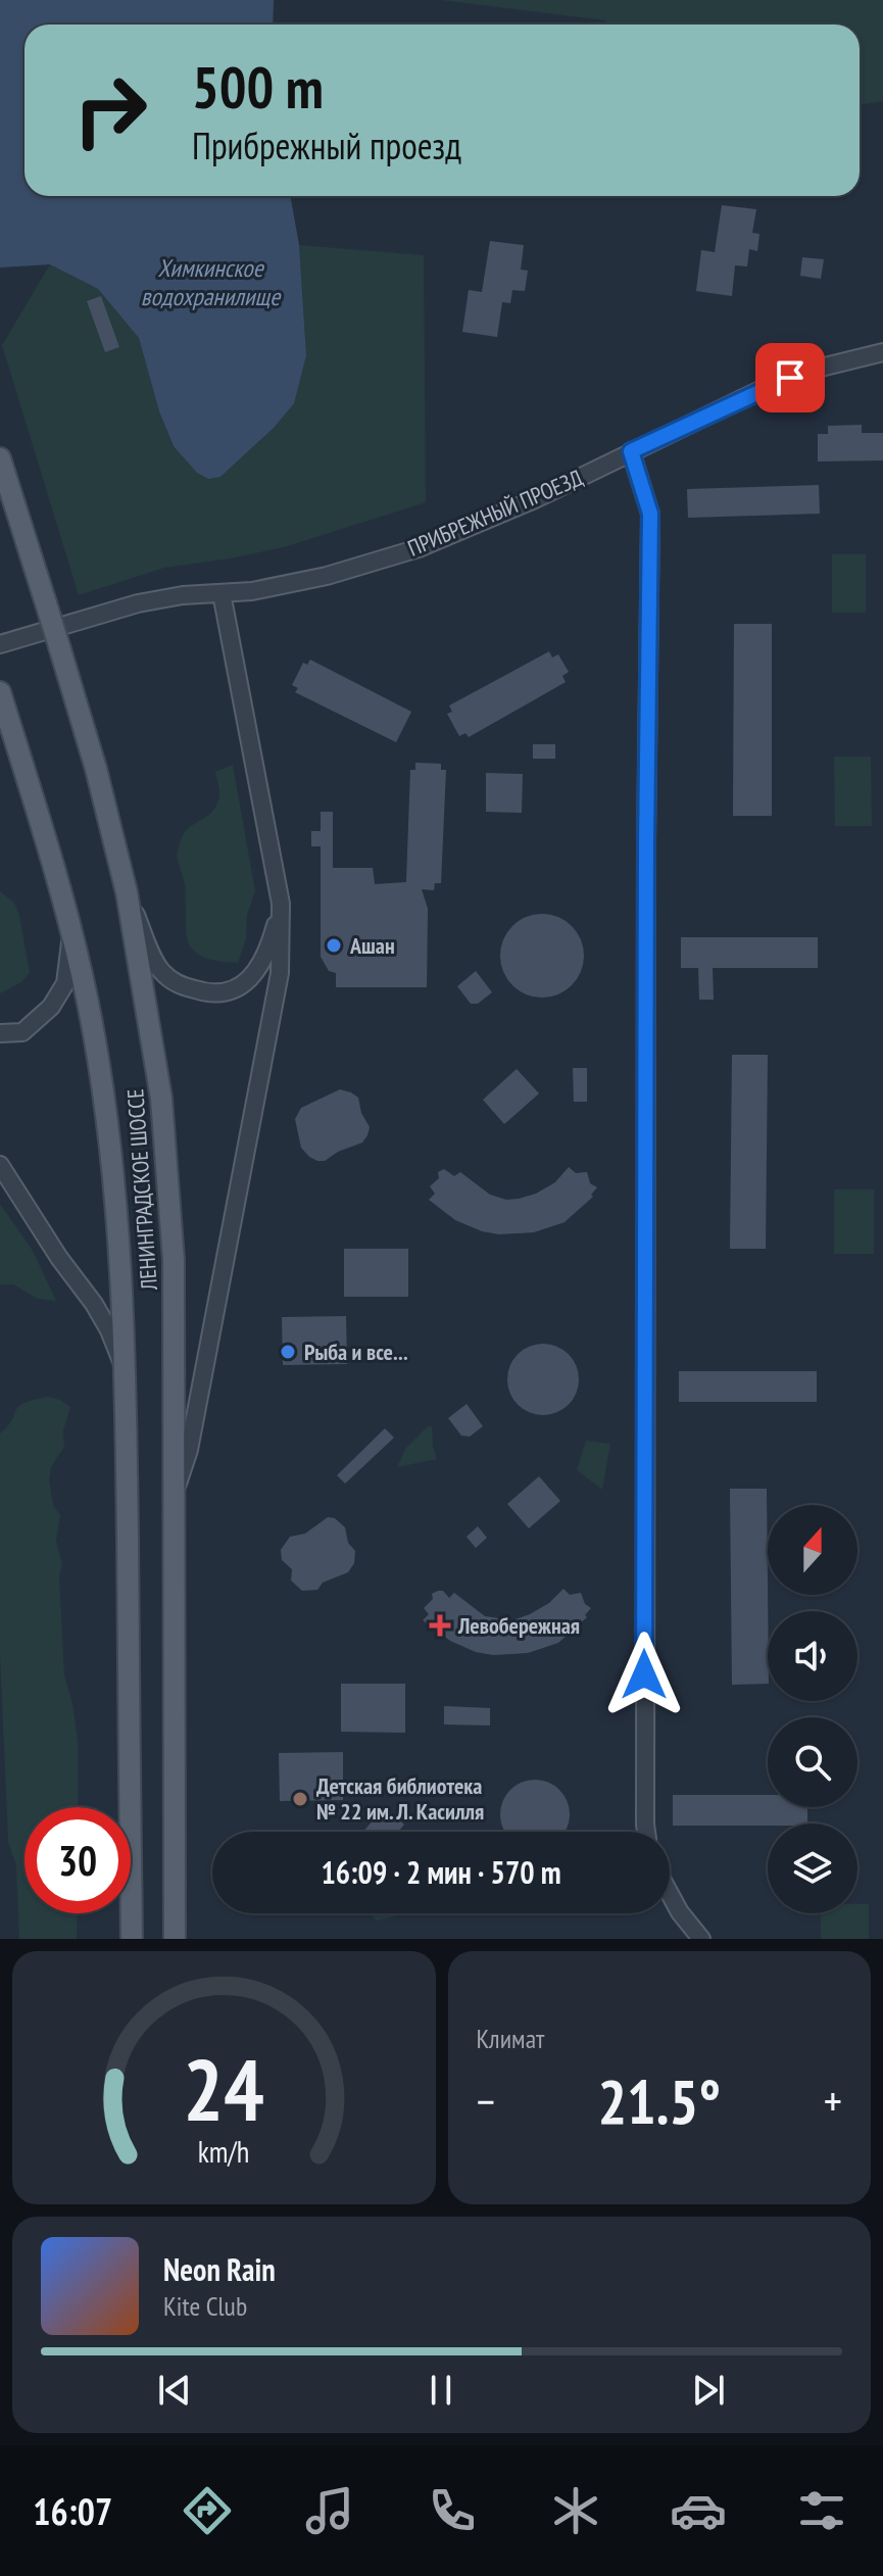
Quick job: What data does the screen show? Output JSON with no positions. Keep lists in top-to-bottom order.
{
  "streets": {
    "main road": ["ЛЕНИНГРАДСКОЕ ШОССЕ"],
    "street": ["ПРИБРЕЖНЫЙ ПРОЕЗД"]
  },
  "water": ["Химкинское водохранилище"],
  "places": {
    "other": ["Ашан", "Рыба и все...", "Детская библиотека № 22 им. Л. Касилля"],
    "health": ["Левобережная"]
  },
  "north": "top",
  "page": {
    "turn": ["500 m", "Прибрежный проезд"],
    "limit": "30",
    "trip": "16:09 · 2 мин · 570 m",
    "tile": "Климат",
    "heat": ["−", "21.5°", "+"],
    "song": ["Neon Rain", "Kite Club"],
    "tabs": "16:07",
    "gauge": ["24", "km/h"]
  }
}
